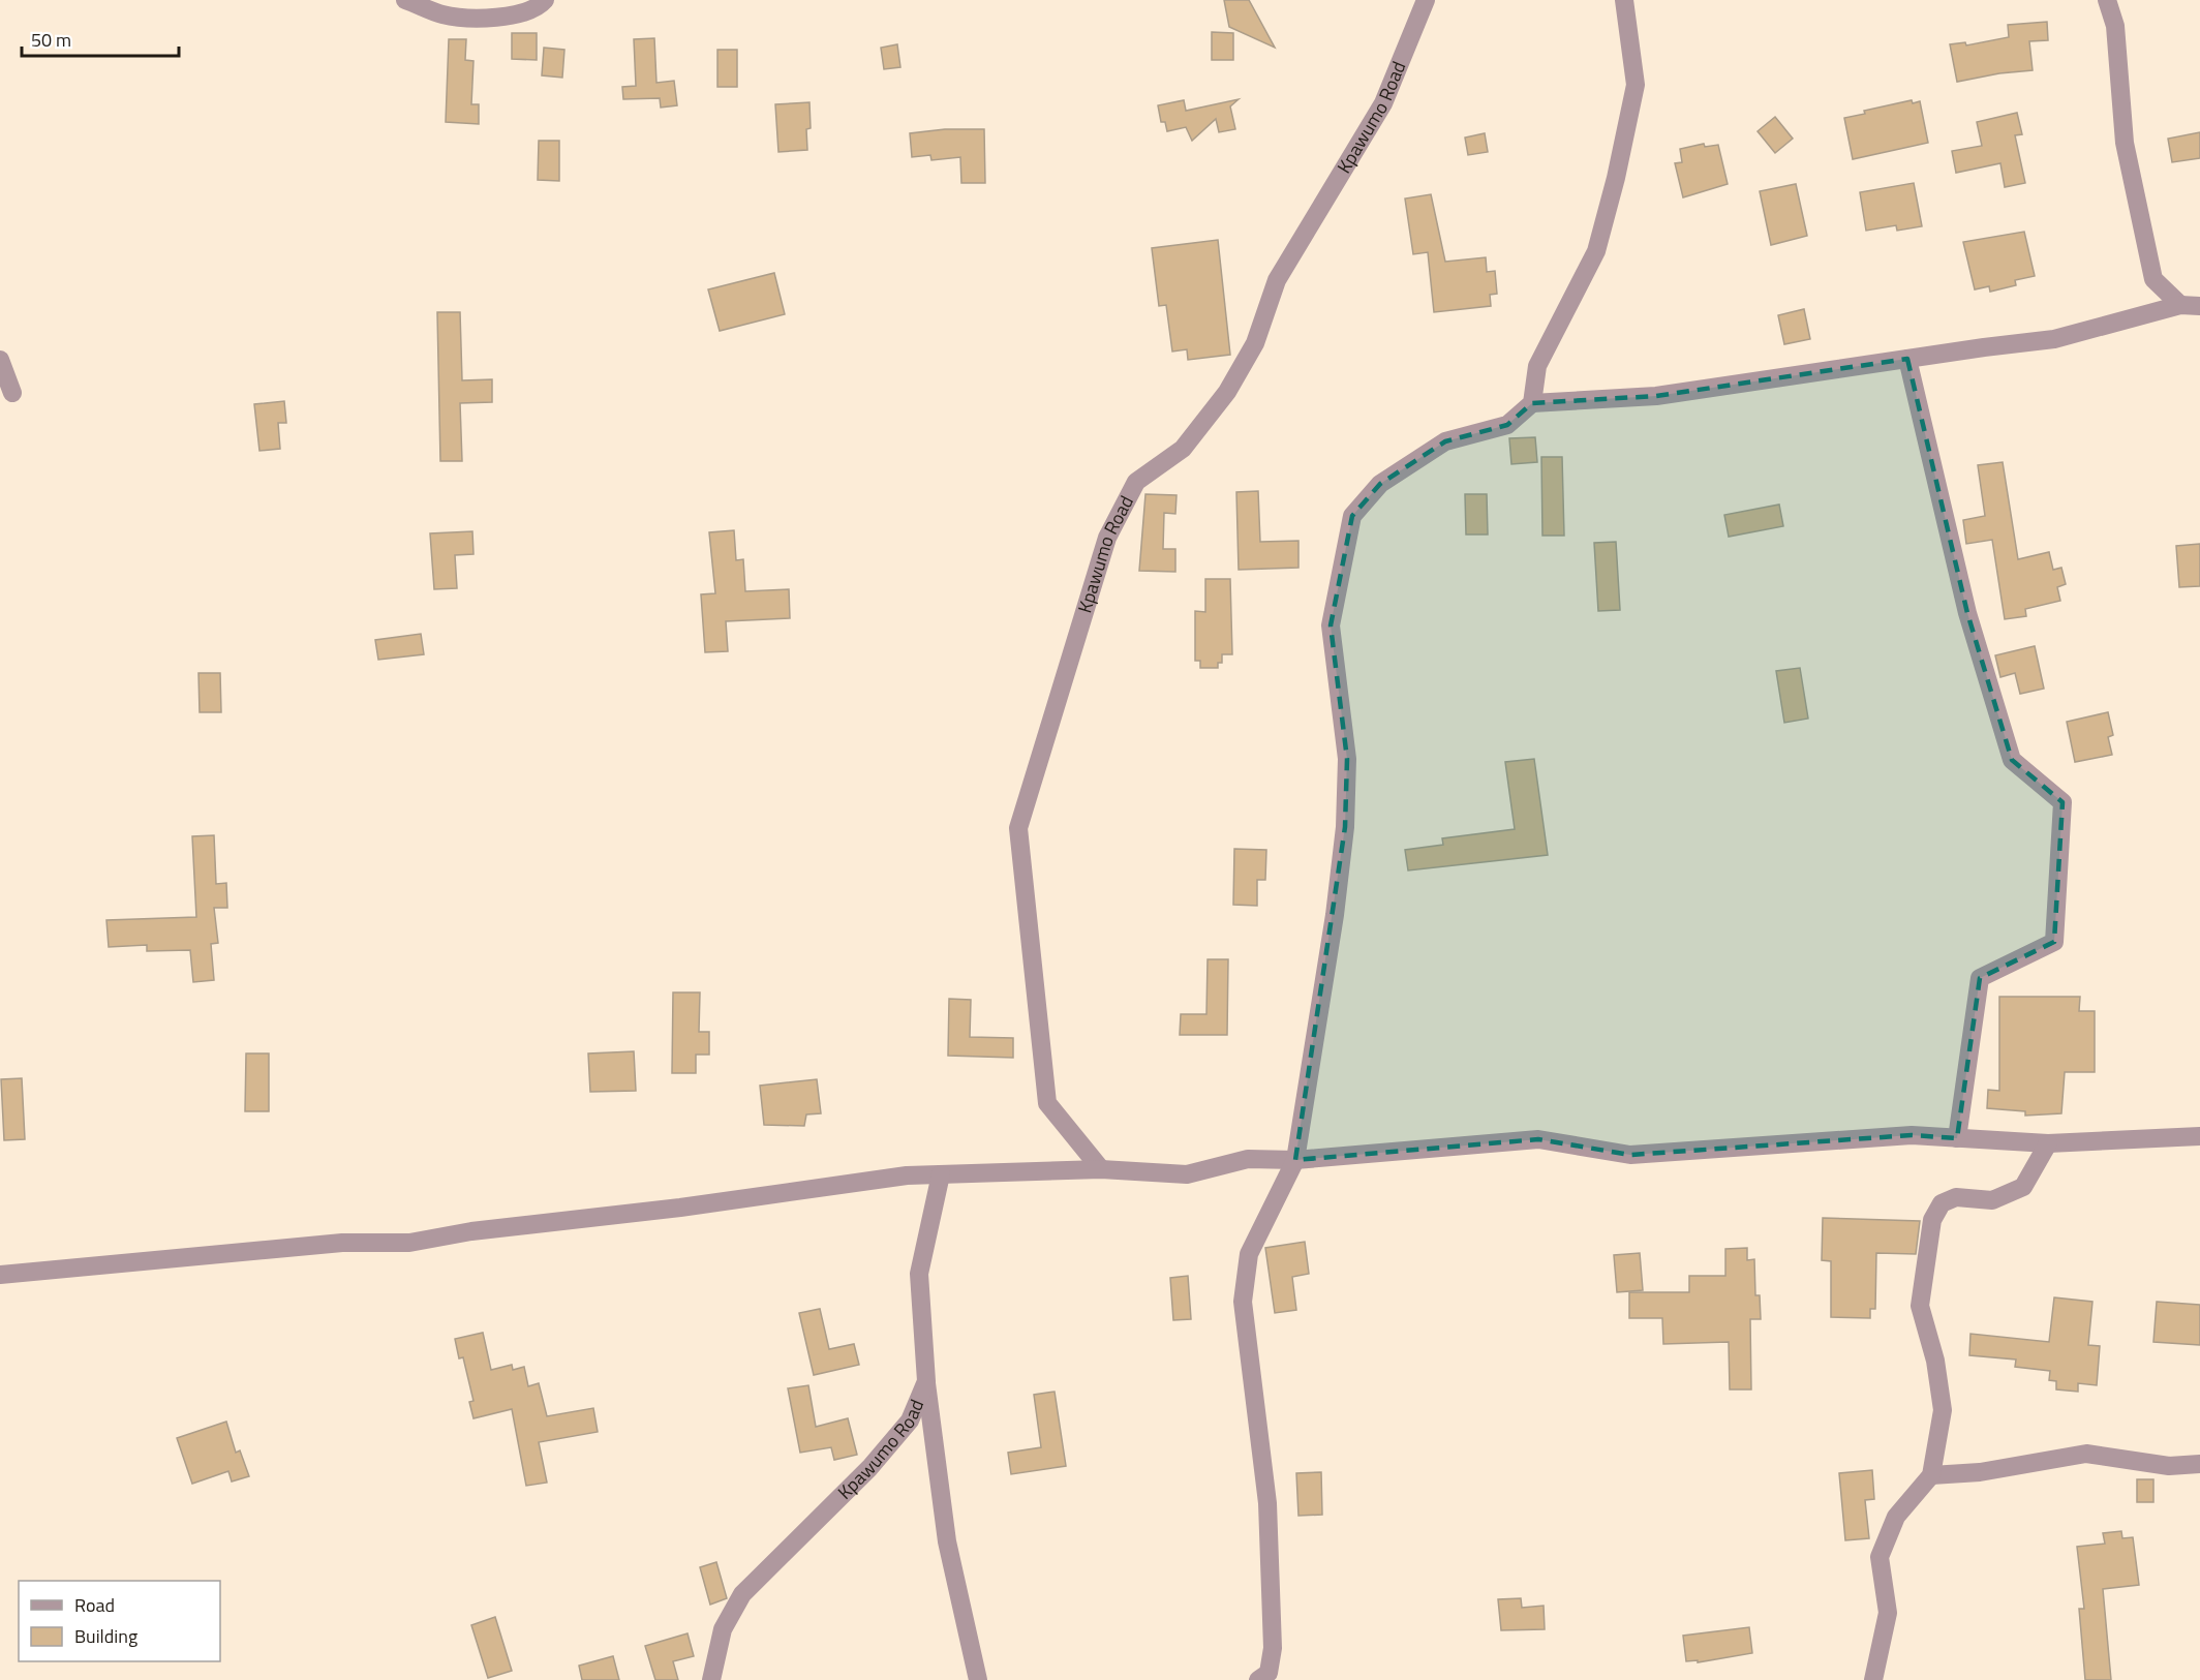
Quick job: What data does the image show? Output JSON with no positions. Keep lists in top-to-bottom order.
{
  "streets": {
    "street": ["Kpawumo Road"]
  },
  "legend": ["Road", "Building"],
  "scale_bar": "50 m"
}
